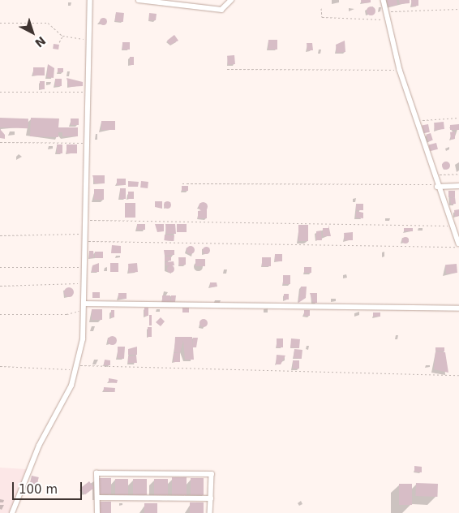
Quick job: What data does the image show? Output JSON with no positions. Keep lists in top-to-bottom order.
{
  "scale_bar": "100 m",
  "north": "bottom right"
}
